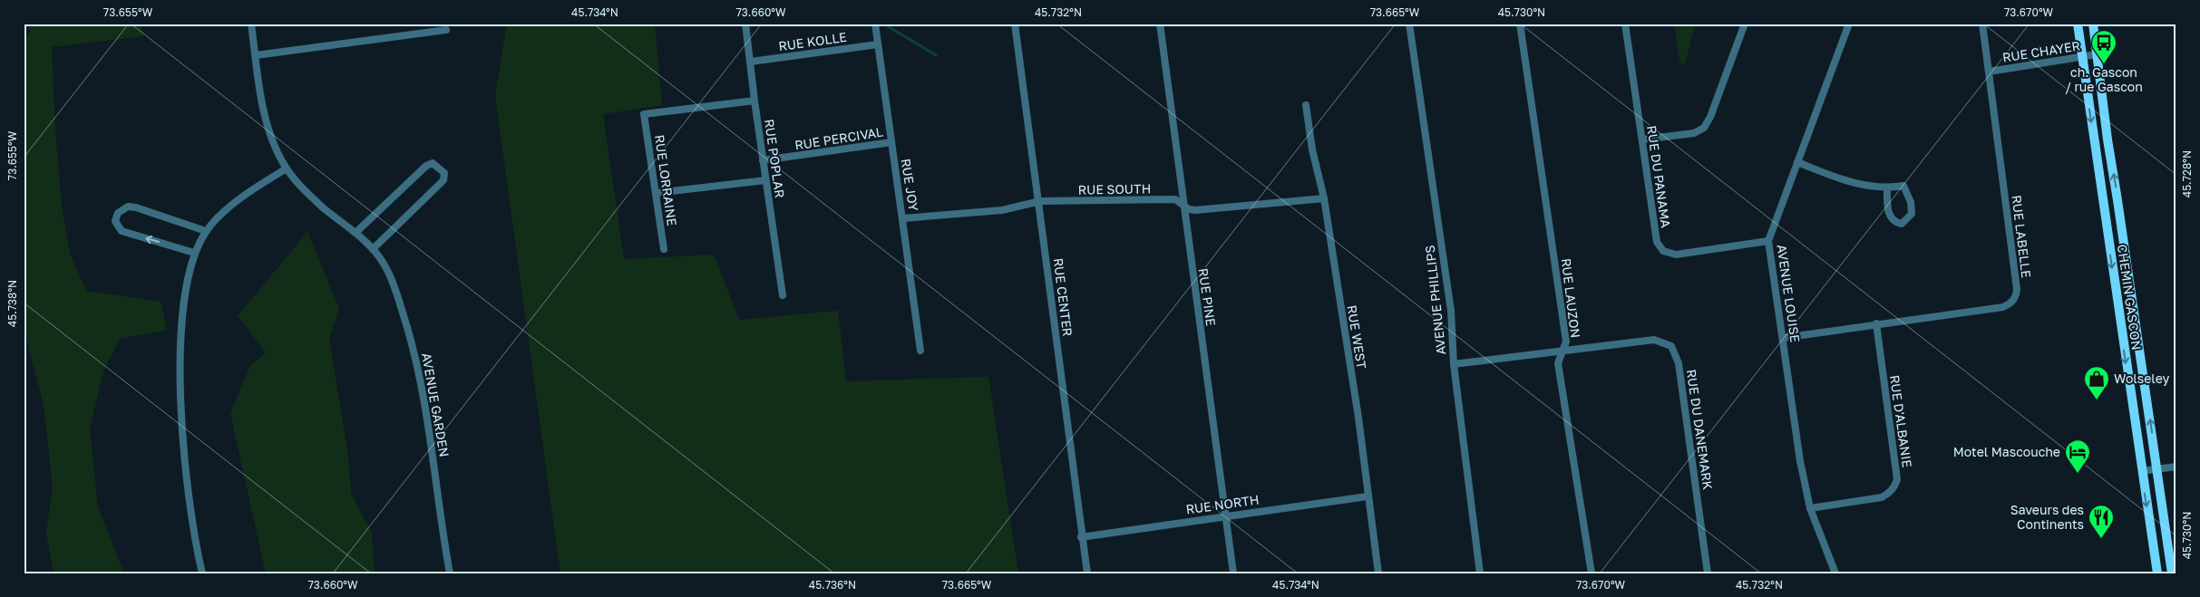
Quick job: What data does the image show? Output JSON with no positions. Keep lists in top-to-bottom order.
{
  "streets": {
    "main road": ["CHEMIN GASCON"],
    "street": [
      "RUE KOLLE",
      "RUE CHAYER",
      "RUE PERCIVAL",
      "RUE POPLAR",
      "RUE DU PANAMA",
      "RUE LORRAINE",
      "RUE JOY",
      "RUE SOUTH",
      "RUE LABELLE",
      "AVENUE LOUISE",
      "RUE CENTER",
      "RUE PINE",
      "RUE LAUZON",
      "AVENUE PHILLIPS",
      "RUE WEST",
      "AVENUE GARDEN",
      "RUE D'ALBANIE",
      "RUE DU DANEMARK",
      "RUE NORTH"
    ]
  },
  "crossings": [
    ["RUE KOLLE", "RUE POPLAR"],
    ["RUE KOLLE", "RUE JOY"],
    ["RUE CHAYER", "RUE LABELLE"],
    ["RUE CHAYER", "CHEMIN GASCON"],
    ["RUE PERCIVAL", "RUE POPLAR"],
    ["RUE PERCIVAL", "RUE JOY"],
    ["RUE POPLAR", "RUE LORRAINE"],
    ["RUE DU PANAMA", "AVENUE LOUISE"],
    ["RUE JOY", "RUE SOUTH"],
    ["RUE SOUTH", "RUE CENTER"],
    ["RUE SOUTH", "RUE PINE"],
    ["RUE SOUTH", "RUE WEST"],
    ["RUE LABELLE", "AVENUE LOUISE"],
    ["RUE LABELLE", "RUE D'ALBANIE"],
    ["AVENUE LOUISE", "RUE D'ALBANIE"],
    ["RUE CENTER", "RUE NORTH"],
    ["RUE PINE", "RUE NORTH"],
    ["RUE LAUZON", "RUE DU DANEMARK"],
    ["AVENUE PHILLIPS", "RUE DU DANEMARK"],
    ["RUE WEST", "RUE NORTH"]
  ],
  "places": {
    "bus stop": ["ch. Gascon / rue Gascon"],
    "shop": ["Wolseley"],
    "hotel": ["Motel Mascouche"],
    "restaurant": ["Saveurs des Continents"]
  },
  "coordinates": [
    "73.655°W",
    "45.734°N",
    "73.660°W",
    "45.732°N",
    "73.665°W",
    "45.730°N",
    "73.670°W",
    "45.728°N",
    "45.738°N",
    "45.736°N"
  ]
}
